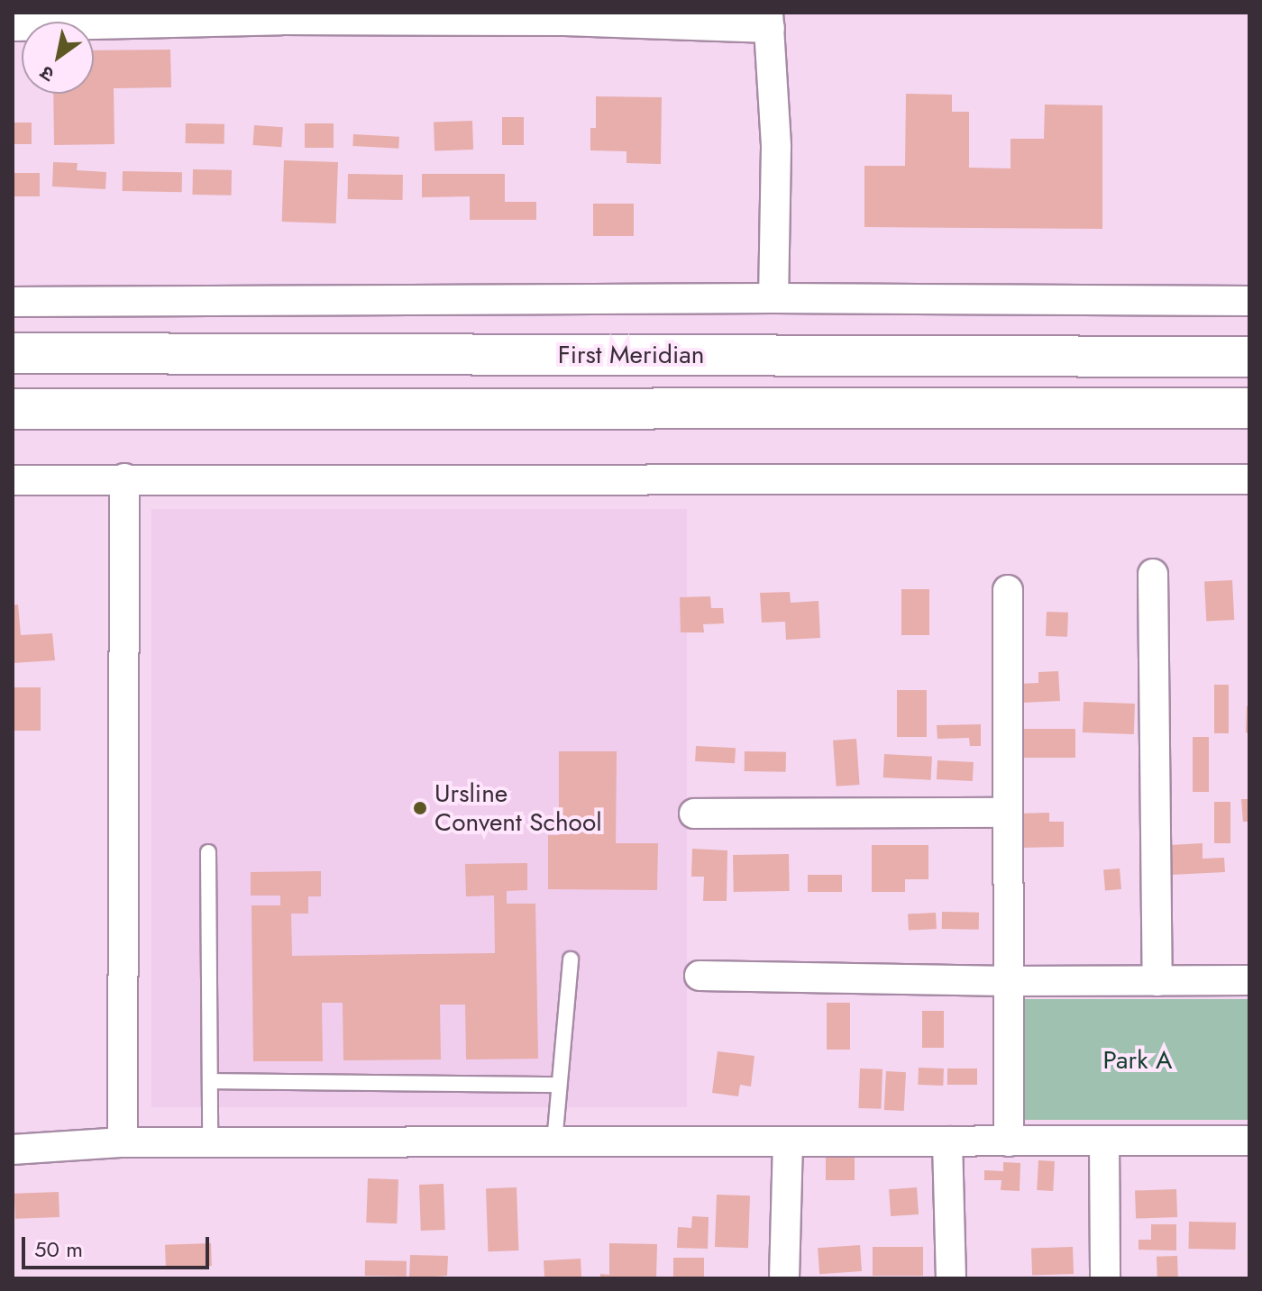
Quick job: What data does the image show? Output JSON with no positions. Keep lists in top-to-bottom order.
{
  "streets": {
    "street": ["First Meridian"]
  },
  "parks": ["Park A"],
  "places": ["Ursline Convent School"],
  "scale_bar": "50 m",
  "north": "bottom left"
}
